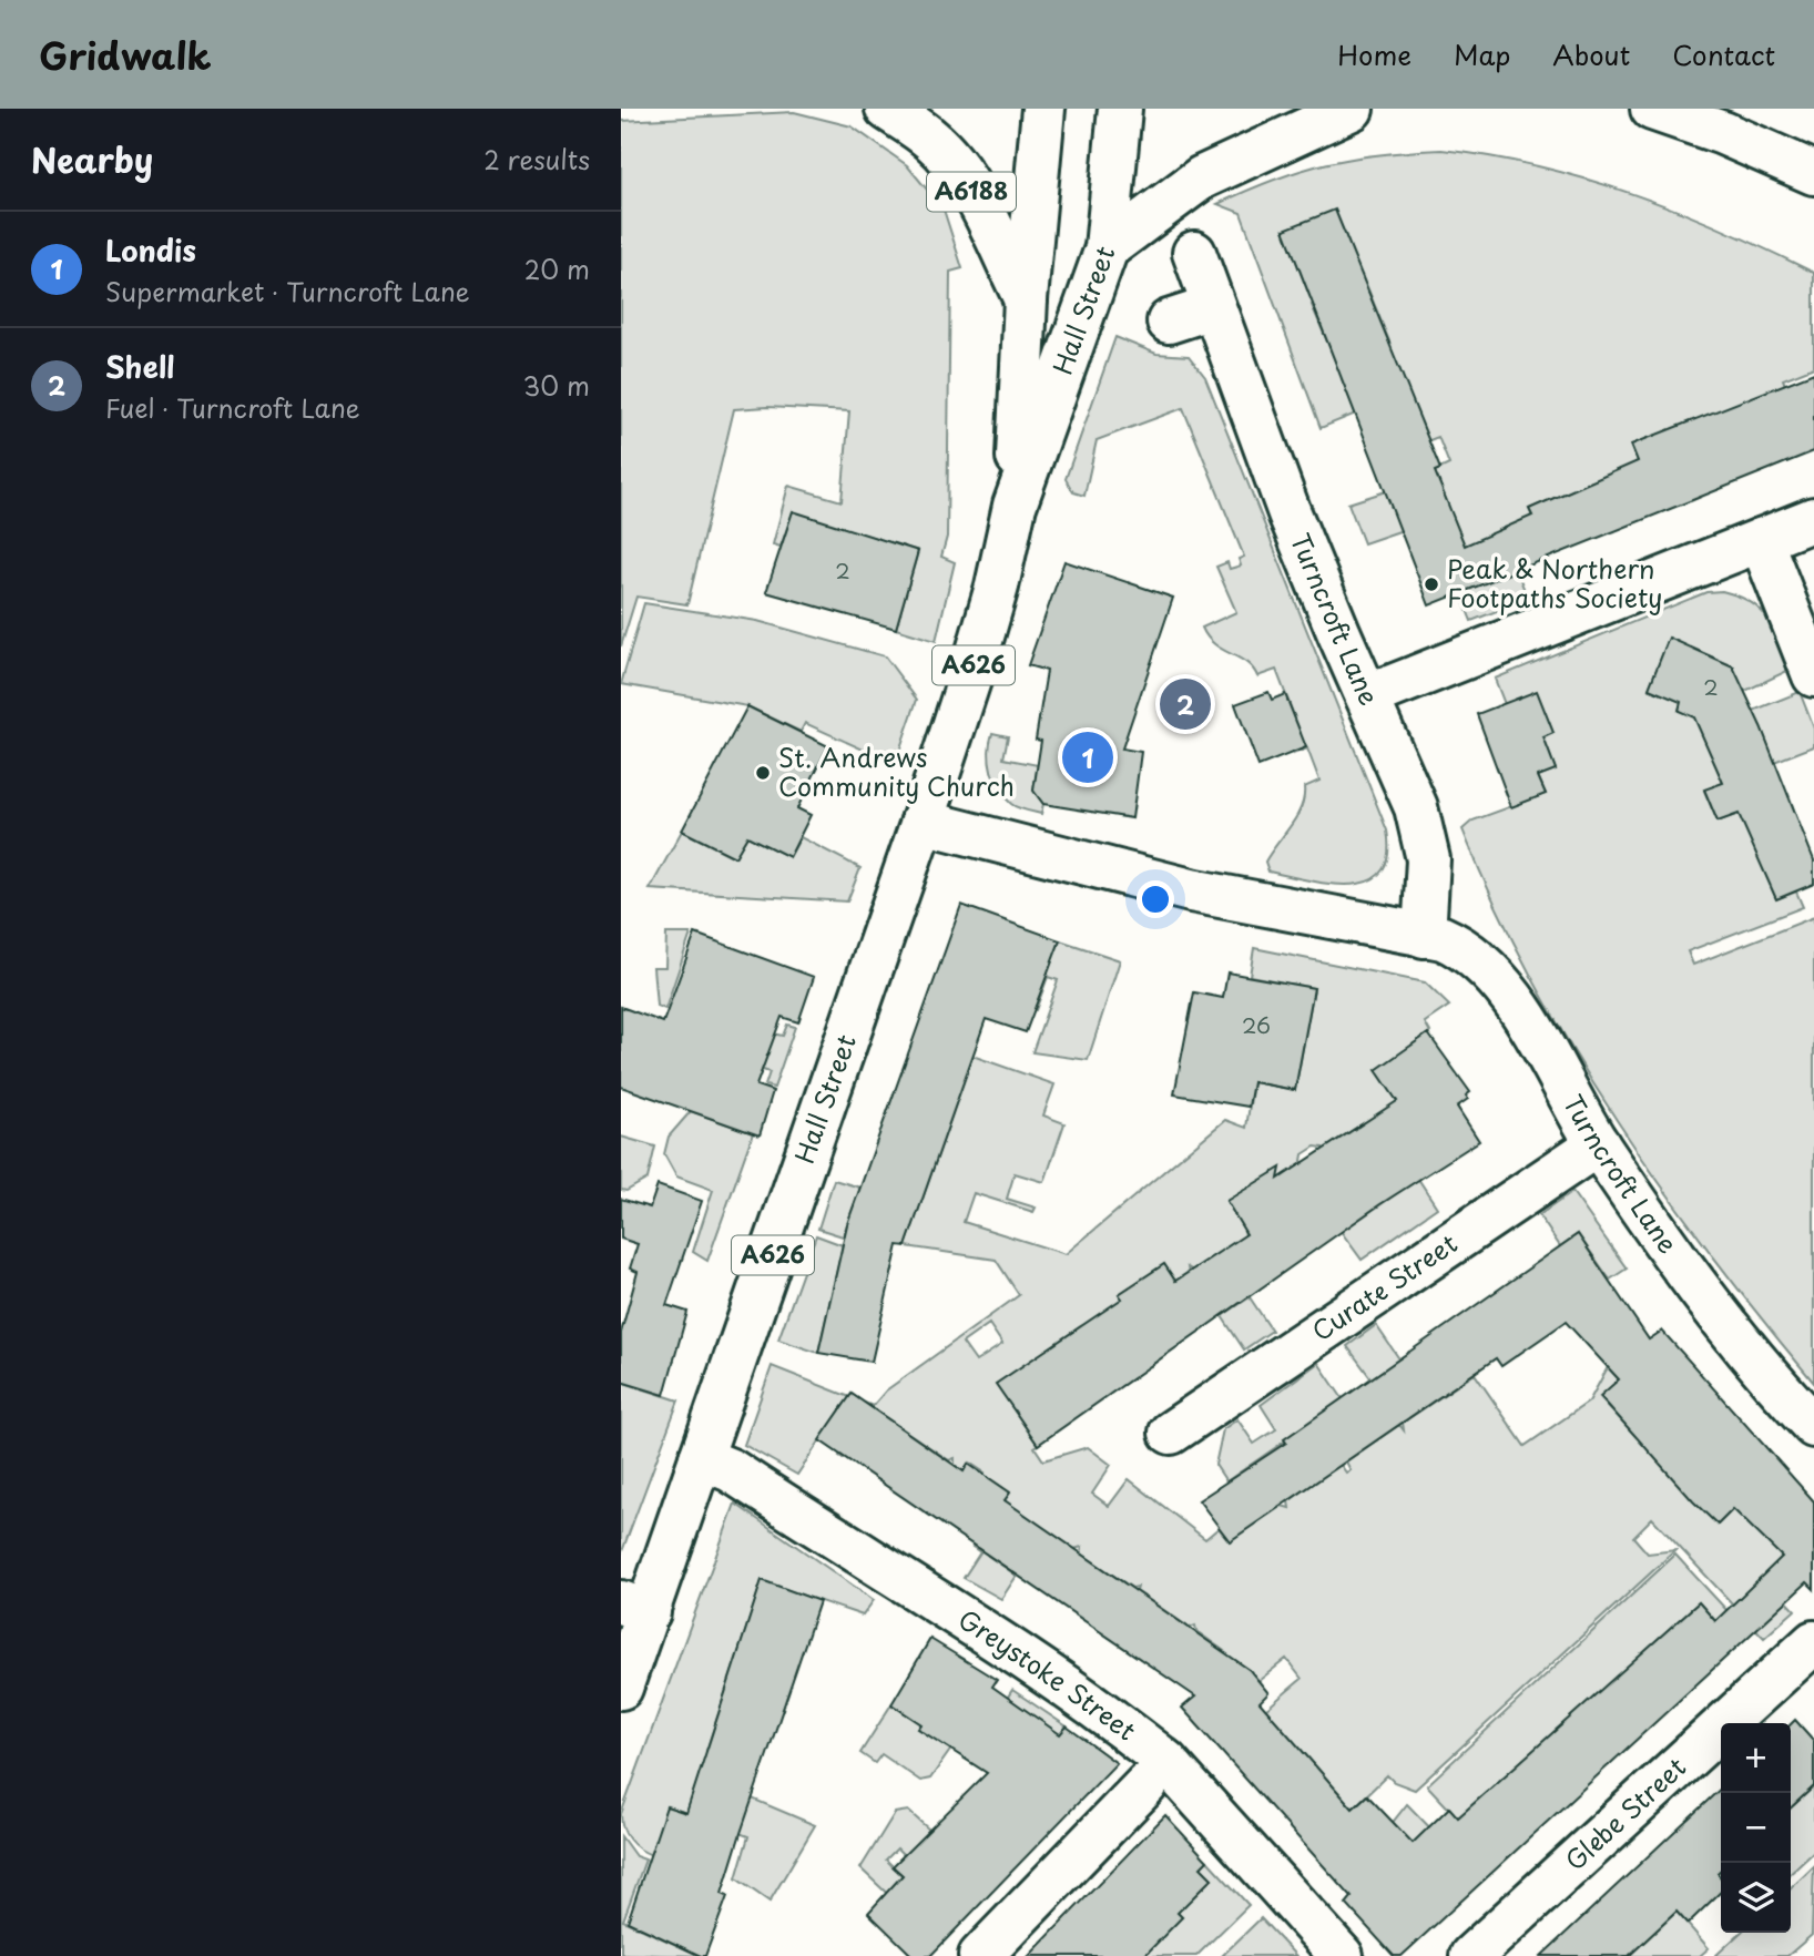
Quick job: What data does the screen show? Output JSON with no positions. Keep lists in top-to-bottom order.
{
  "streets": {
    "street": [
      "A6188",
      "Hall Street",
      "Turncroft Lane",
      "A626",
      "Curate Street",
      "Greystoke Street",
      "Glebe Street"
    ]
  },
  "crossings": [
    ["A6188", "Hall Street"],
    ["Hall Street", "Turncroft Lane"],
    ["Hall Street", "Greystoke Street"],
    ["Turncroft Lane", "Curate Street"]
  ],
  "places": ["Peak & Northern Footpaths Society", "St. Andrews Community Church"],
  "house_numbers": ["2", "2", "26"],
  "page": {
    "header": "Gridwalk",
    "nav": [
      "Home",
      "Map",
      "About",
      "Contact"
    ],
    "heading": ["Nearby", "2 results"],
    "list": [
      {
        "mark": "1",
        "name": "Londis",
        "note": "Supermarket · Turncroft Lane",
        "value": "20 m"
      },
      {
        "mark": "2",
        "name": "Shell",
        "note": "Fuel · Turncroft Lane",
        "value": "30 m"
      }
    ],
    "pins": ["2", "1"],
    "map_buttons": ["+", "−"]
  }
}
